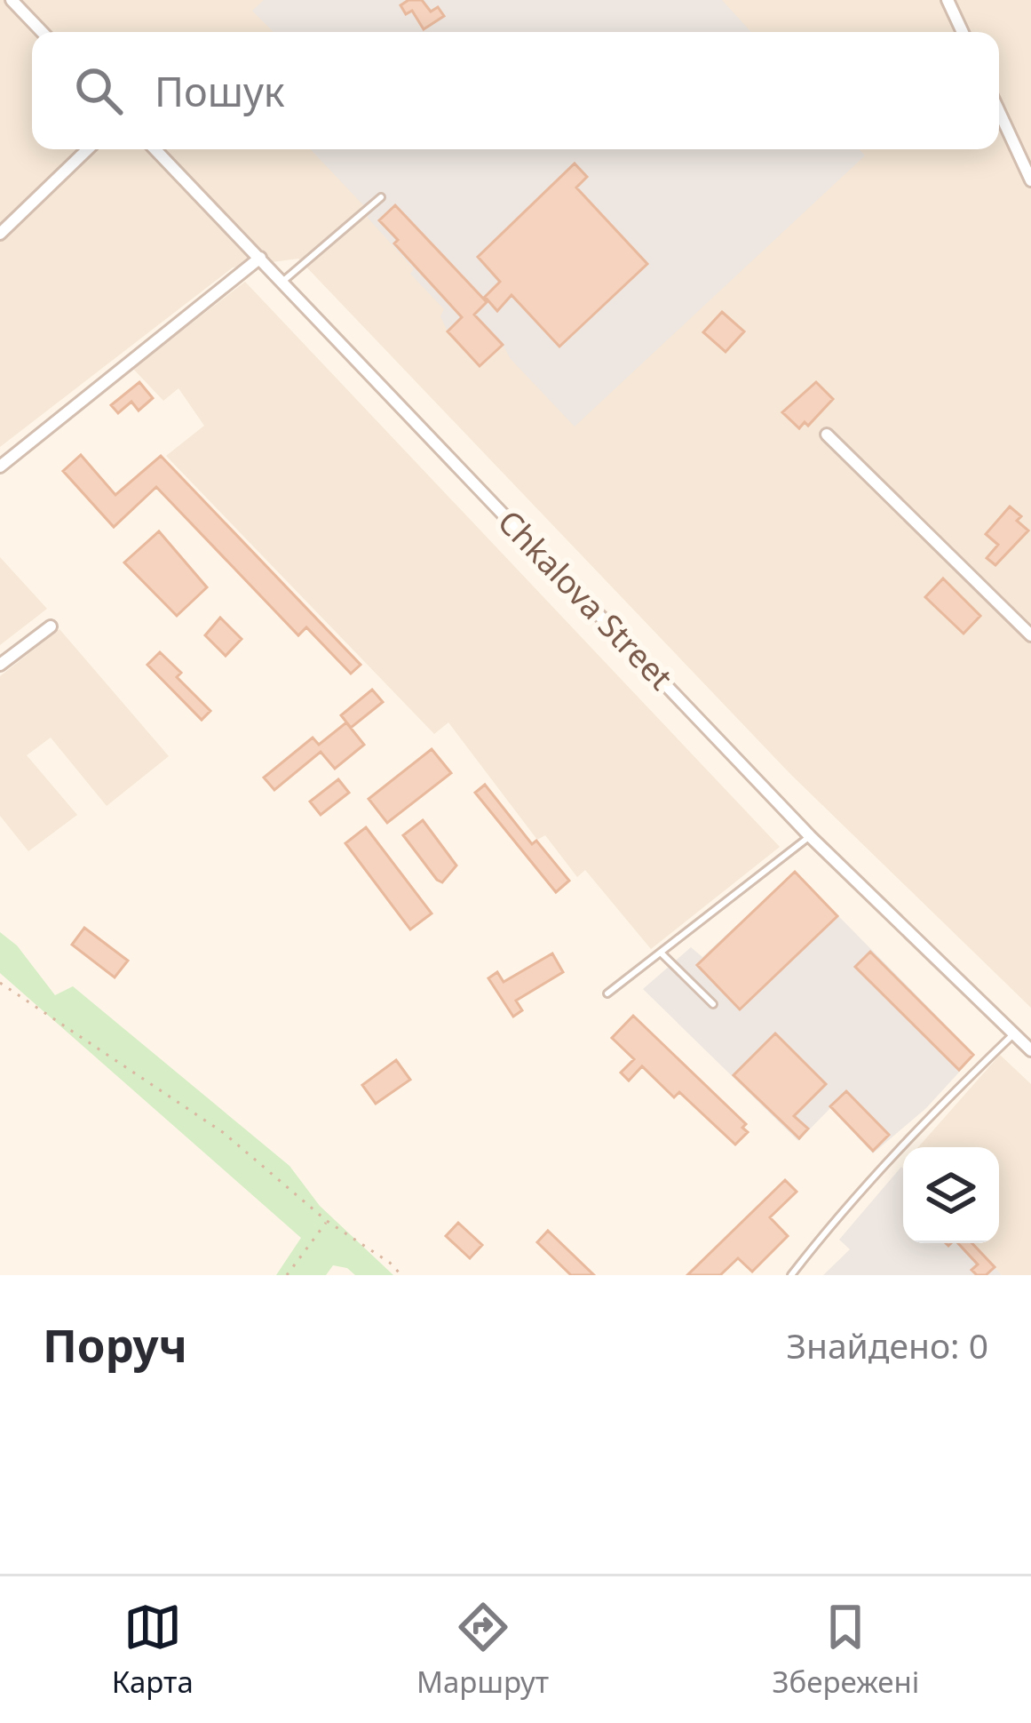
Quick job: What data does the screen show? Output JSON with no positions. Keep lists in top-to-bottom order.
{
  "streets": {
    "street": ["Chkalova Street"]
  },
  "page": {
    "search": "Пошук",
    "heading": ["Поруч", "Знайдено: 0"],
    "nav": ["Карта", "Маршрут", "Збережені"]
  }
}
